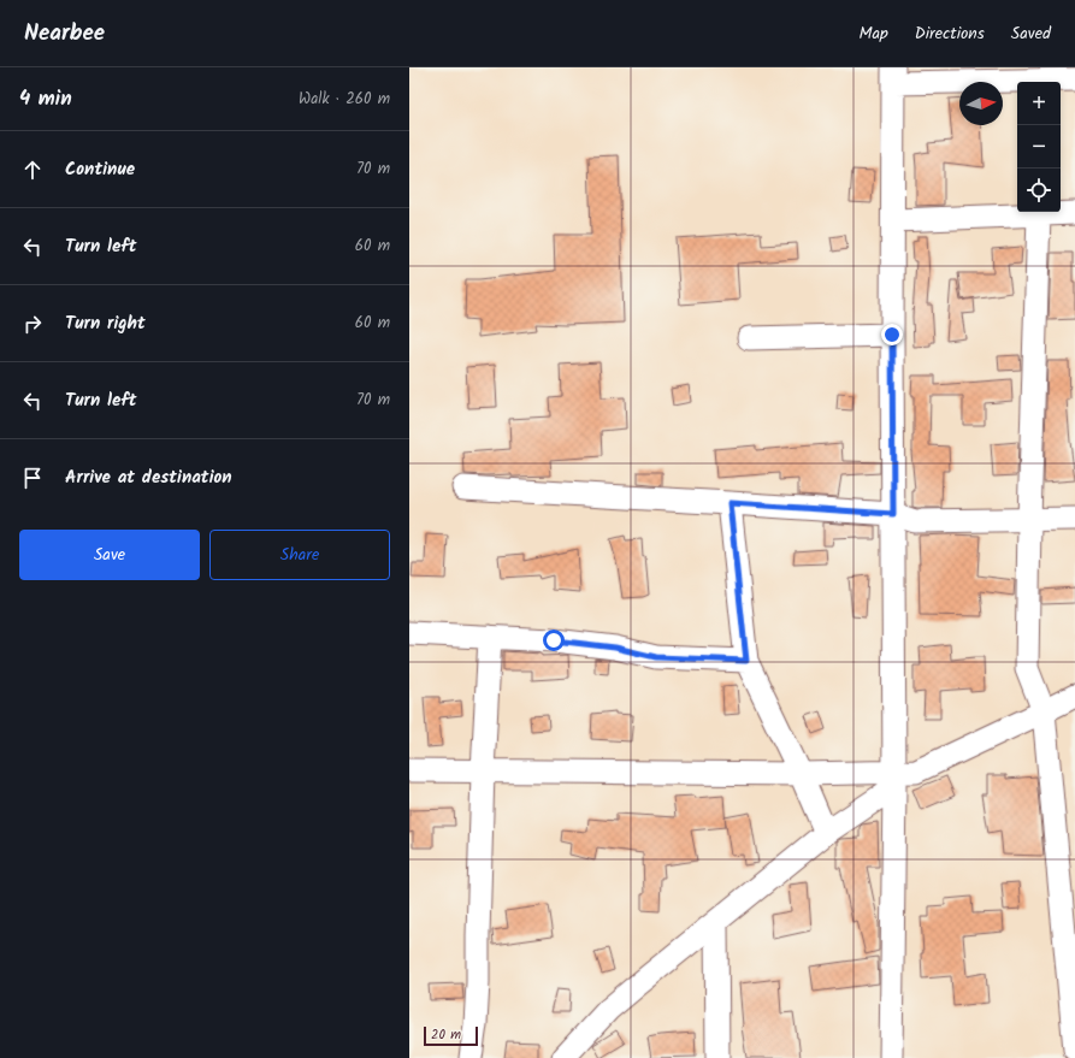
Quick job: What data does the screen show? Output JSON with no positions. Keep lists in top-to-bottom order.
{
  "scale_bar": "20 m",
  "north": "right",
  "page": {
    "header": "Nearbee",
    "nav": ["Map", "Directions", "Saved"],
    "heading": ["4 min", "Walk · 260 m"],
    "map_buttons": ["+", "−"],
    "list": [
      ["Continue", "70 m"],
      ["Turn left", "60 m"],
      ["Turn right", "60 m"],
      ["Turn left", "70 m"],
      "Arrive at destination"
    ],
    "buttons": ["Save", "Share"],
    "scale": "20 m"
  }
}
